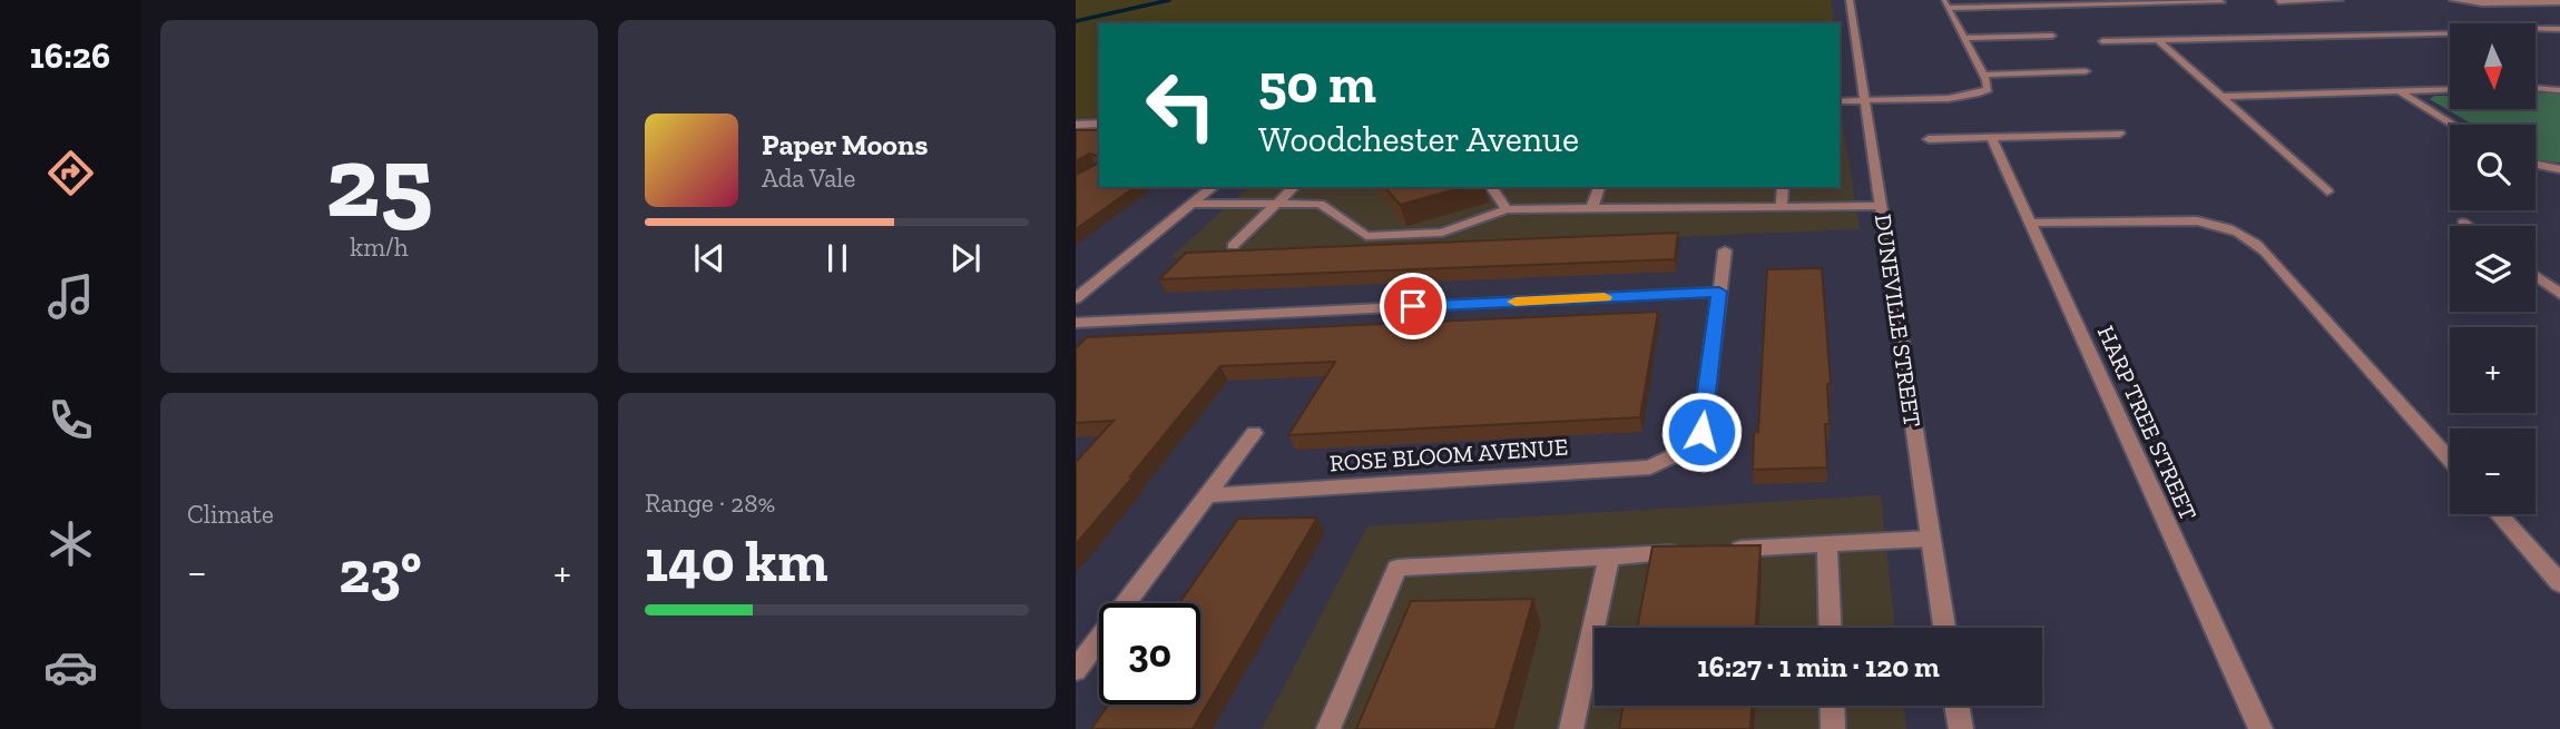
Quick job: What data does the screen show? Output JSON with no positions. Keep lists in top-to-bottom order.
{
  "streets": {
    "street": ["DUNEVILLE STREET", "HARP TREE STREET", "ROSE BLOOM AVENUE"]
  },
  "north": "bottom",
  "page": {
    "tabs": "16:26",
    "tile": [
      ["25", "km/h"],
      "Climate",
      ["Range · 28%", "140 km"]
    ],
    "map_buttons": ["+", "−"],
    "turn": ["50 m", "Woodchester Avenue"],
    "song": ["Paper Moons", "Ada Vale"],
    "heat": ["−", "23°", "+"],
    "limit": "30",
    "trip": "16:27 · 1 min · 120 m"
  }
}
